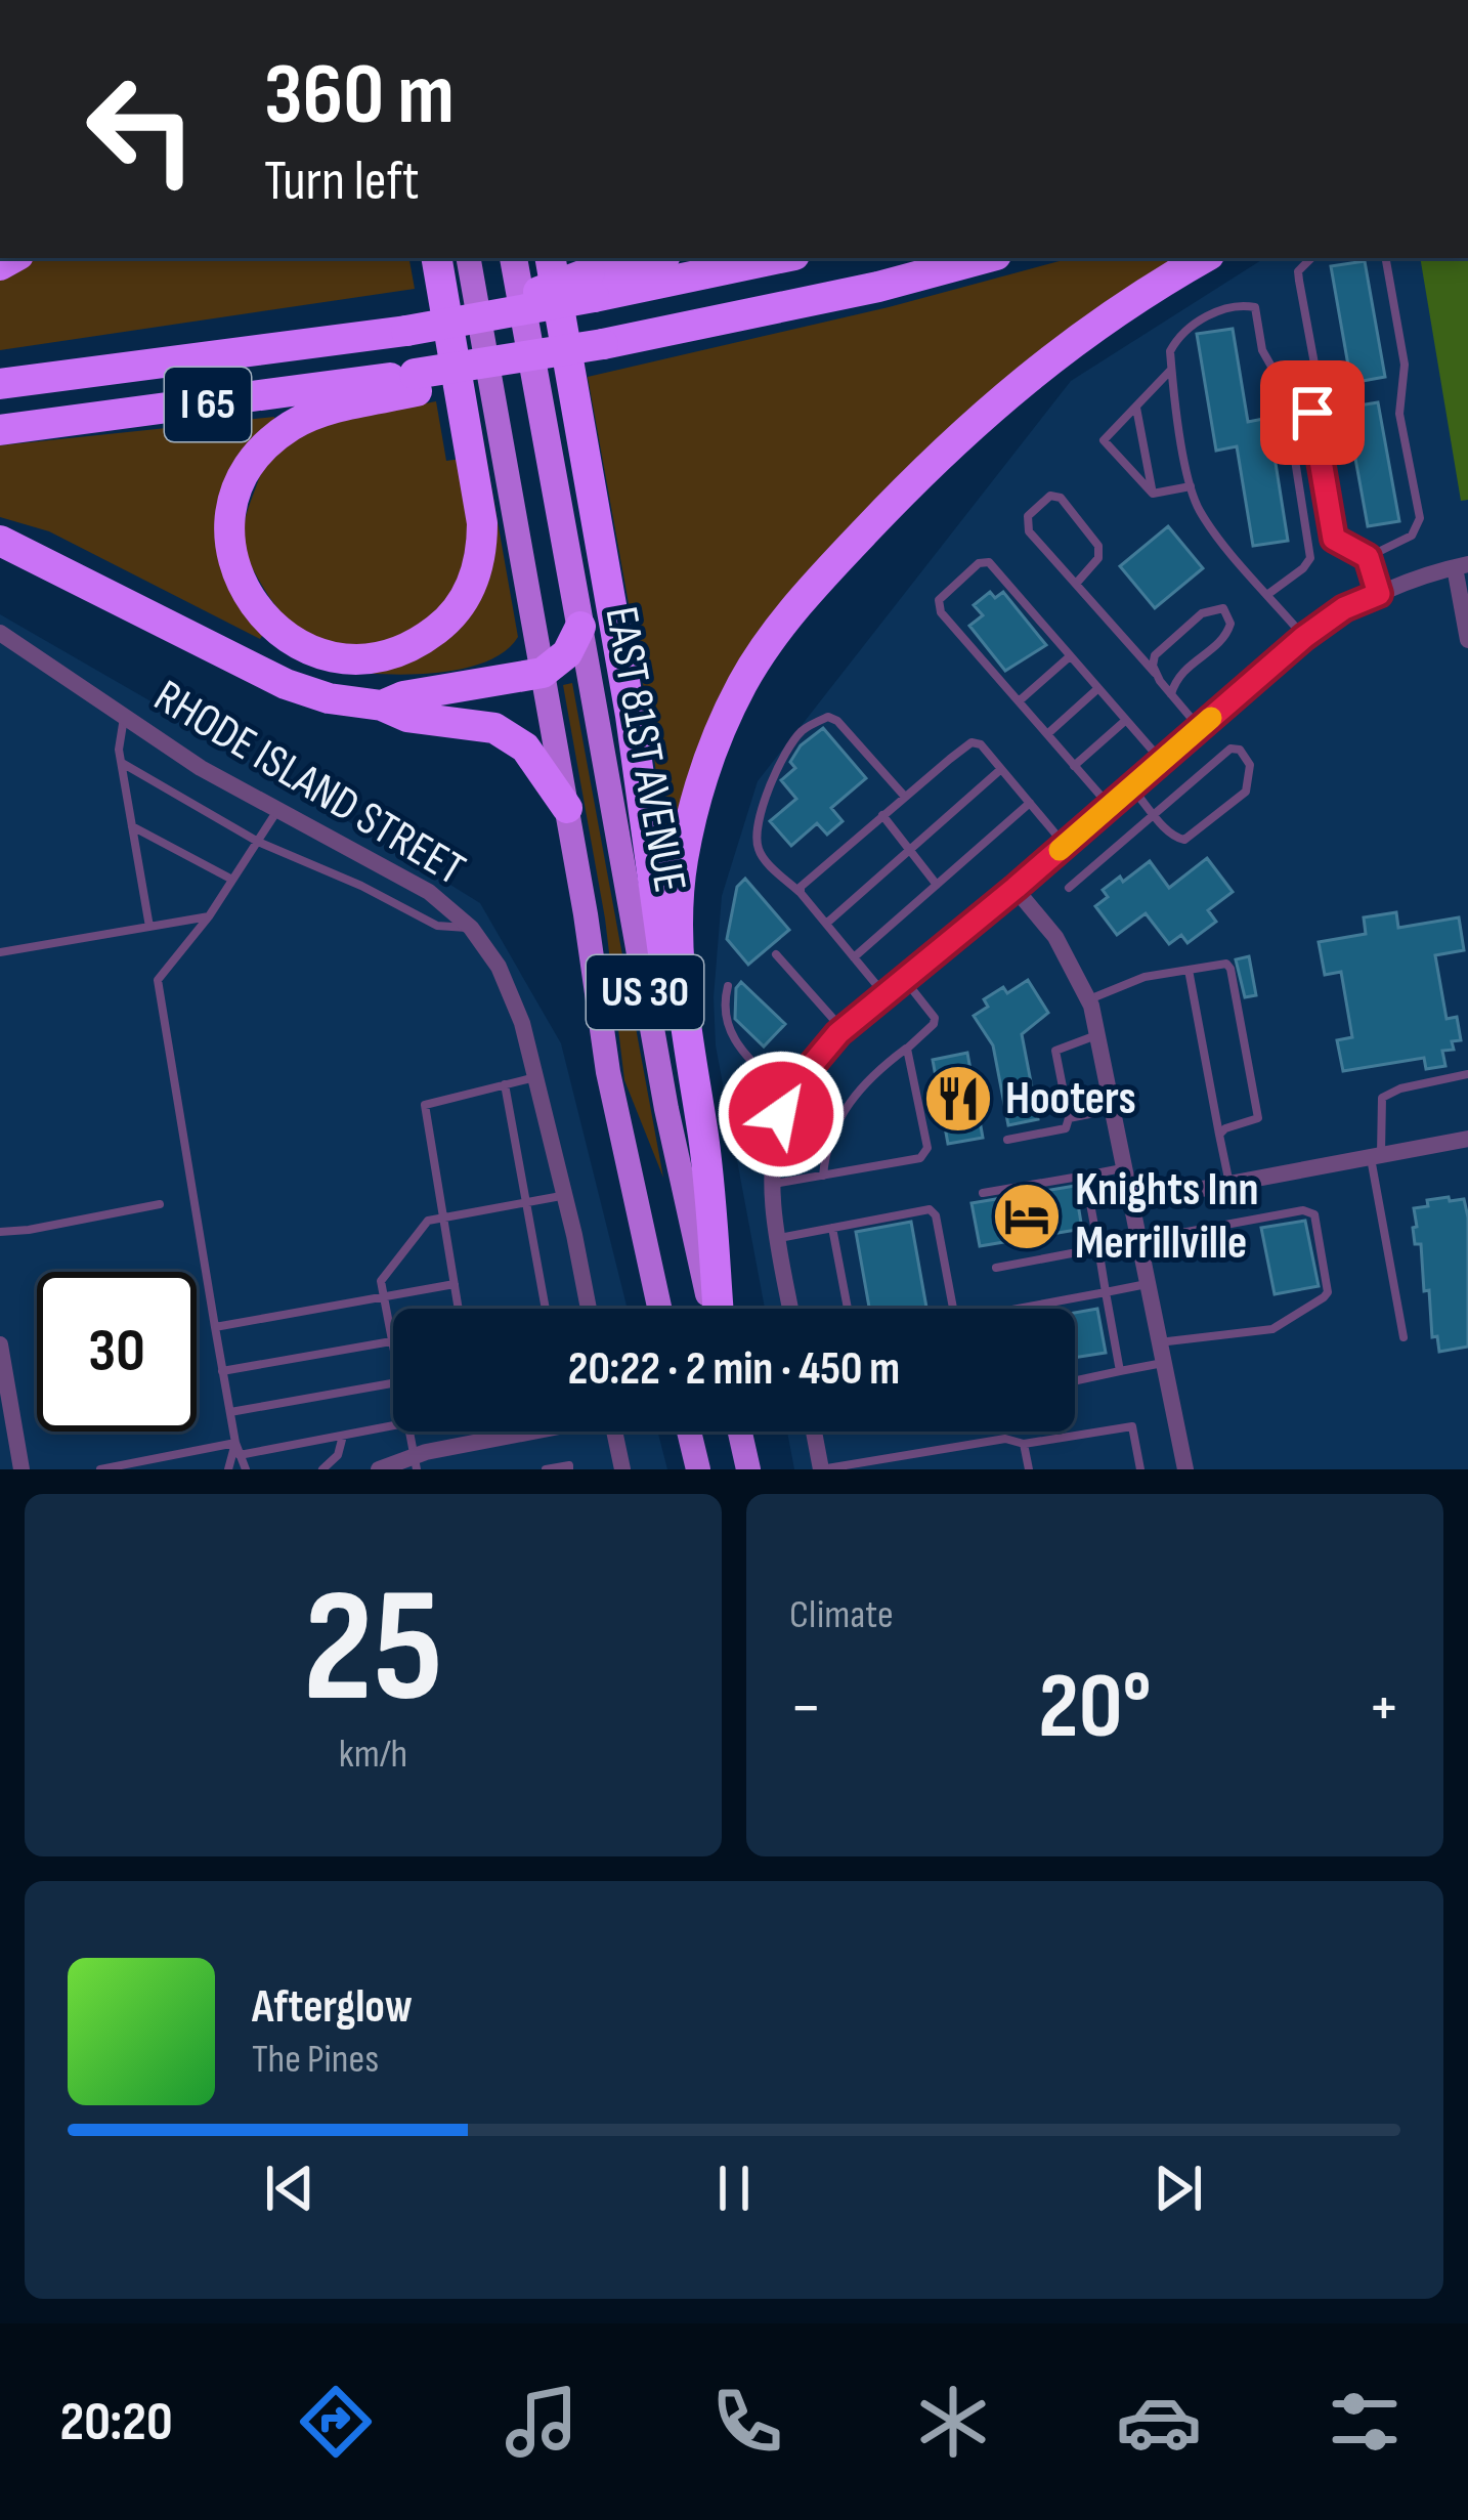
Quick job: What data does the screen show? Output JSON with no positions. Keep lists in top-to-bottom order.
{
  "streets": {
    "highway": ["I 65", "EAST 81ST AVENUE", "US 30"],
    "street": ["RHODE ISLAND STREET"]
  },
  "places": {
    "restaurant": ["Hooters"],
    "hotel": ["Knights Inn Merrillville"]
  },
  "page": {
    "turn": ["360 m", "Turn left"],
    "limit": "30",
    "trip": "20:22 · 2 min · 450 m",
    "tile": [
      ["25", "km/h"],
      "Climate"
    ],
    "heat": ["−", "20°", "+"],
    "song": ["Afterglow", "The Pines"],
    "tabs": "20:20"
  }
}
